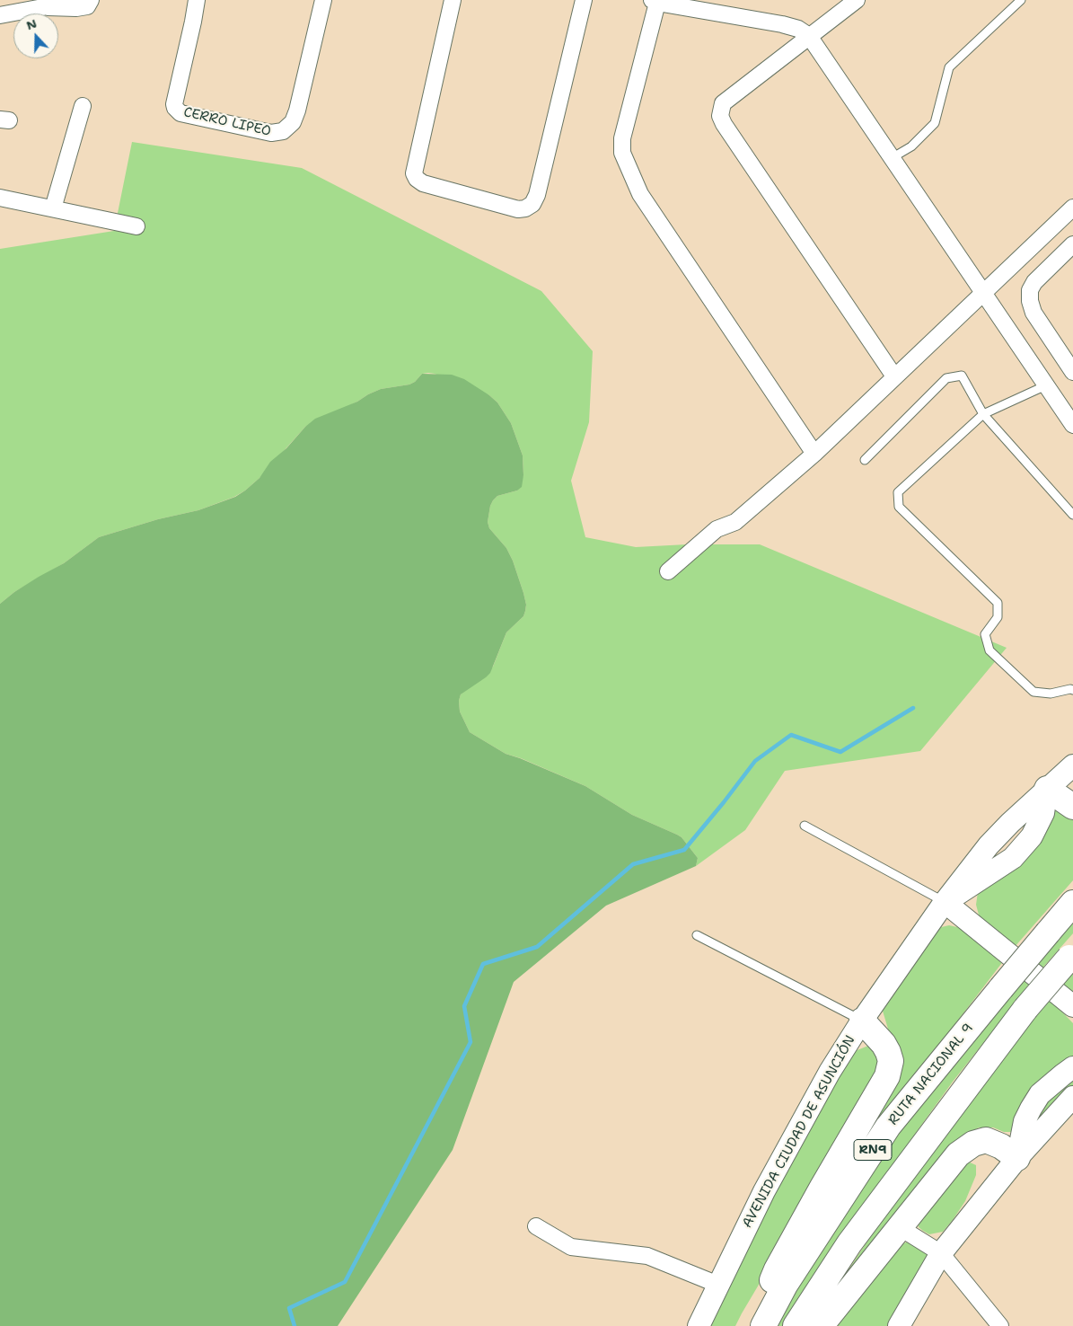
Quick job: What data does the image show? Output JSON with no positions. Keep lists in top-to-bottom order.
{
  "streets": {
    "highway": ["RUTA NACIONAL 9", "RN9"],
    "street": ["CERRO LIPEO", "AVENIDA CIUDAD DE ASUNCIÓN"]
  },
  "north": "top"
}
